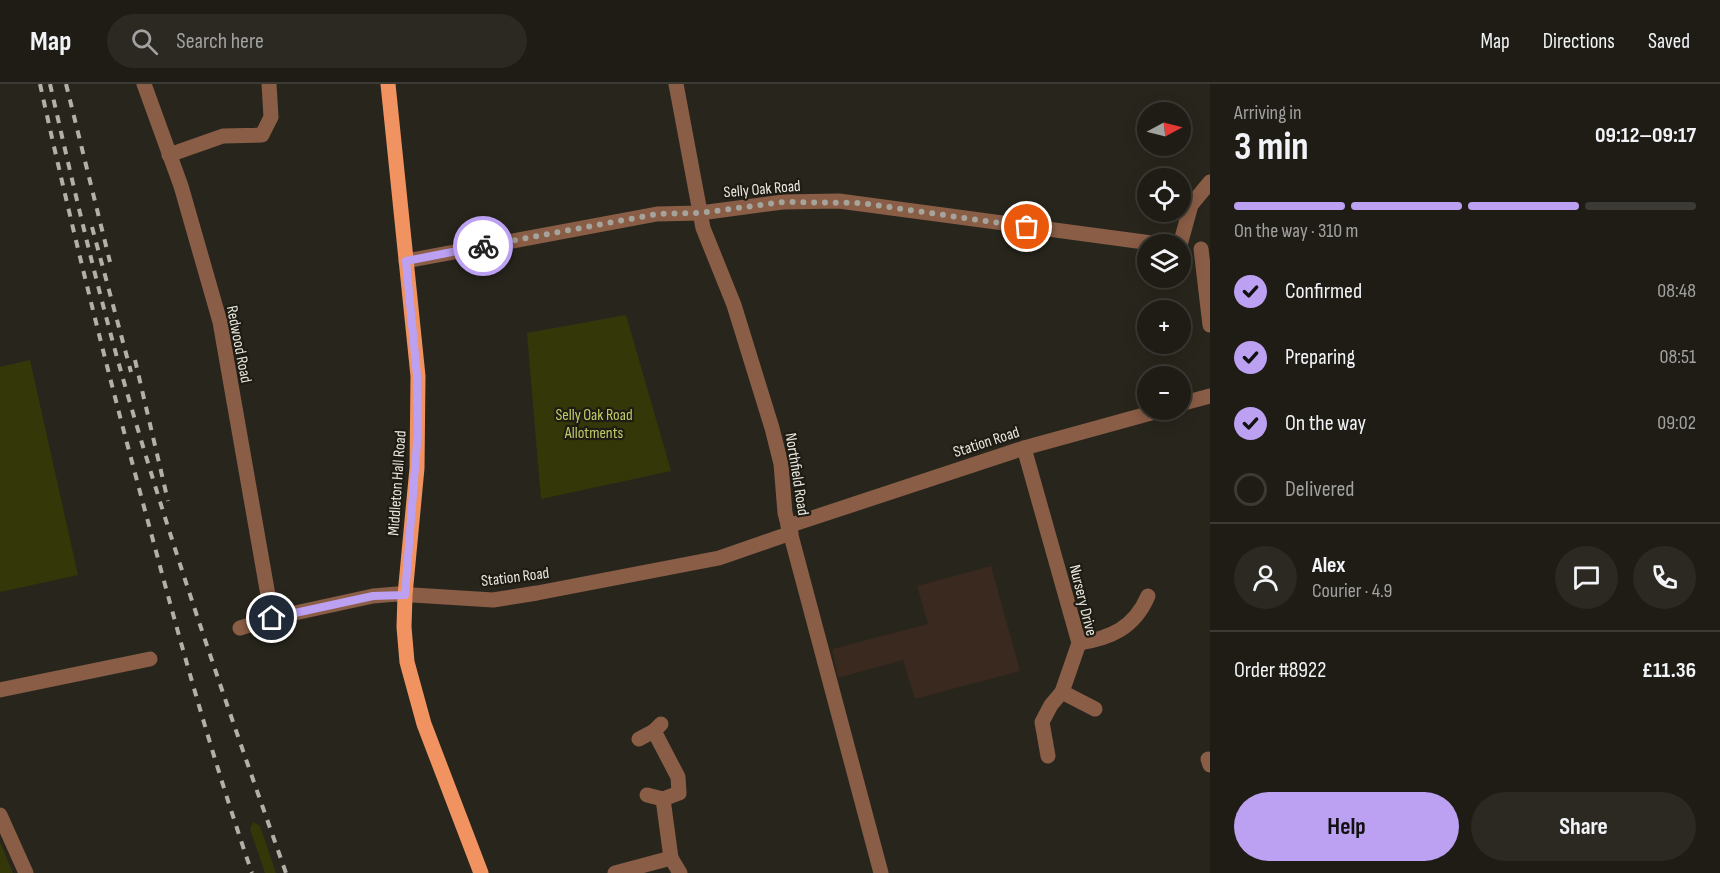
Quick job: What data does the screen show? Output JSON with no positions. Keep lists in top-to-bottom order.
{
  "streets": {
    "main road": ["Middleton Hall Road"],
    "street": [
      "Selly Oak Road",
      "Redwood Road",
      "Station Road",
      "Northfield Road",
      "Nursery Drive"
    ]
  },
  "crossings": [
    ["Selly Oak Road", "Northfield Road"],
    ["Selly Oak Road", "Middleton Hall Road"],
    ["Redwood Road", "Station Road"],
    ["Station Road", "Northfield Road"],
    ["Station Road", "Middleton Hall Road"],
    ["Station Road", "Nursery Drive"]
  ],
  "parks": ["Selly Oak Road Allotments"],
  "north": "right",
  "page": {
    "header": "Map",
    "search": "Search here",
    "nav": ["Map", "Directions", "Saved"],
    "heading": ["3 min", "Arriving in", "09:12–09:17"],
    "panel": [
      "Alex",
      "Courier · 4.9",
      "Order #8922",
      "£11.36"
    ],
    "map_buttons": ["+", "−"],
    "bar": "On the way · 310 m",
    "list": [
      ["Confirmed", "08:48"],
      ["Preparing", "08:51"],
      ["On the way", "09:02"],
      "Delivered"
    ],
    "buttons": ["Help", "Share"]
  }
}
